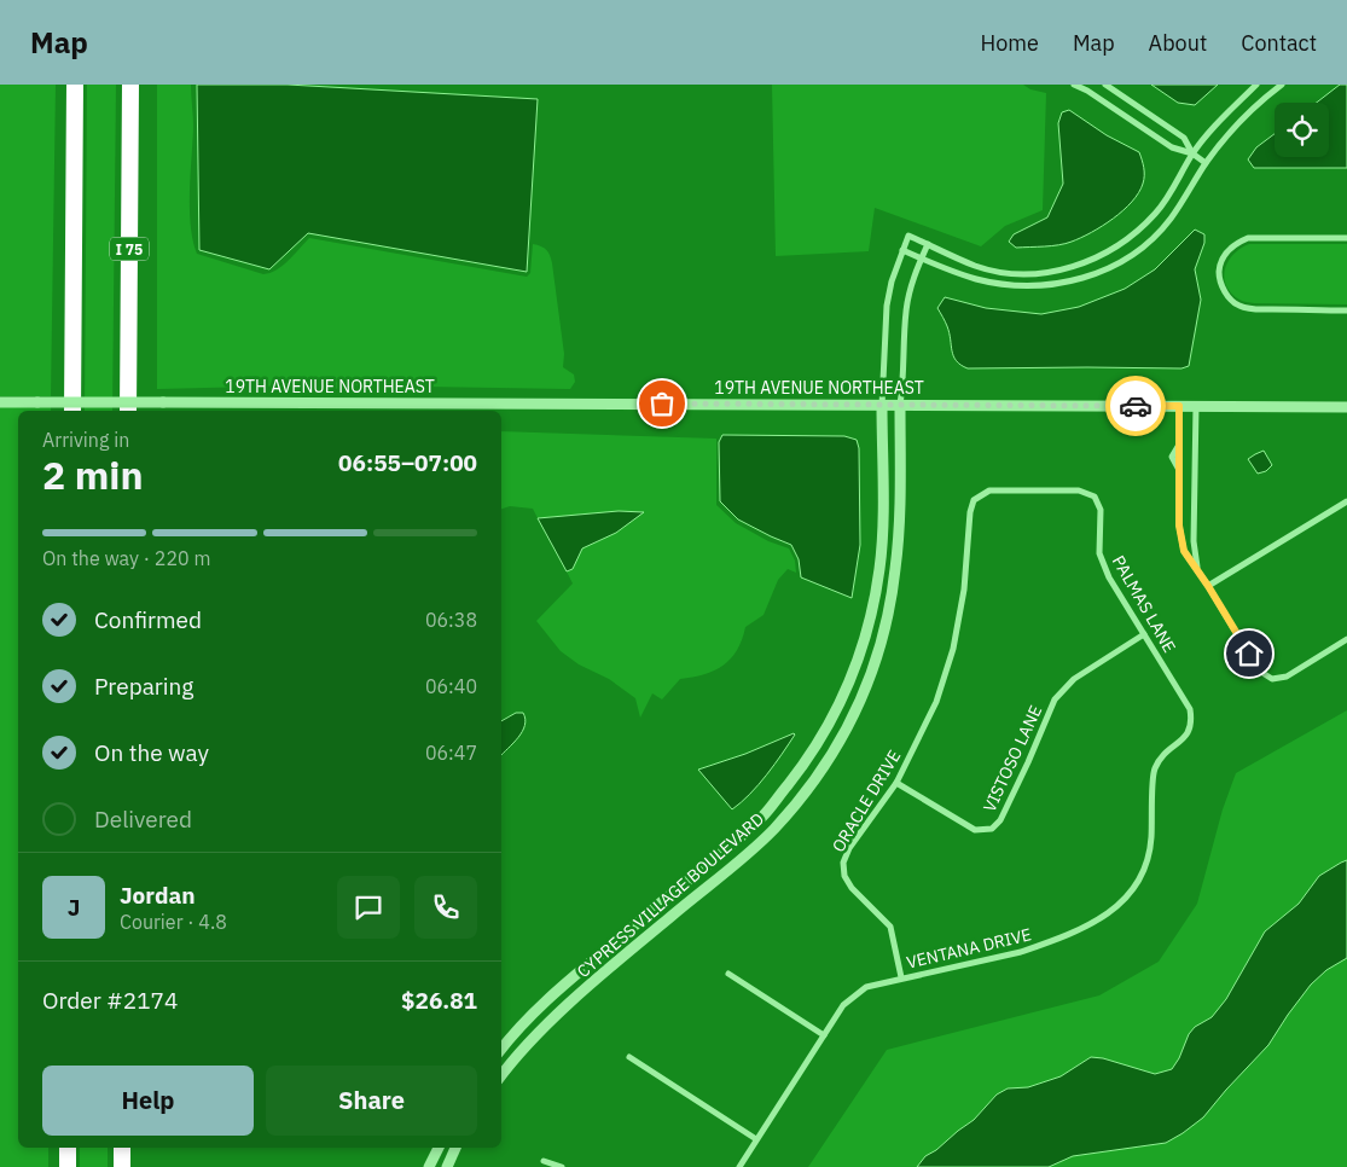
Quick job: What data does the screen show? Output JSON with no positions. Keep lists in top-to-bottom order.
{
  "streets": {
    "highway": ["I 75"],
    "street": [
      "19TH AVENUE NORTHEAST",
      "PALMAS LANE",
      "VISTOSO LANE",
      "ORACLE DRIVE",
      "CYPRESS VILLAGE BOULEVARD",
      "VENTANA DRIVE"
    ]
  },
  "crossings": [
    ["19TH AVENUE NORTHEAST", "CYPRESS VILLAGE BOULEVARD"],
    ["PALMAS LANE", "VISTOSO LANE"],
    ["PALMAS LANE", "ORACLE DRIVE"],
    ["PALMAS LANE", "VENTANA DRIVE"],
    ["VISTOSO LANE", "ORACLE DRIVE"],
    ["ORACLE DRIVE", "VENTANA DRIVE"]
  ],
  "page": {
    "header": "Map",
    "nav": [
      "Home",
      "Map",
      "About",
      "Contact"
    ],
    "heading": ["2 min", "Arriving in", "06:55–07:00"],
    "panel": [
      "Jordan",
      "Courier · 4.8",
      "Order #2174",
      "$26.81"
    ],
    "bar": "On the way · 220 m",
    "list": [
      ["Confirmed", "06:38"],
      ["Preparing", "06:40"],
      ["On the way", "06:47"],
      "Delivered"
    ],
    "round": "J",
    "buttons": ["Help", "Share"]
  }
}
